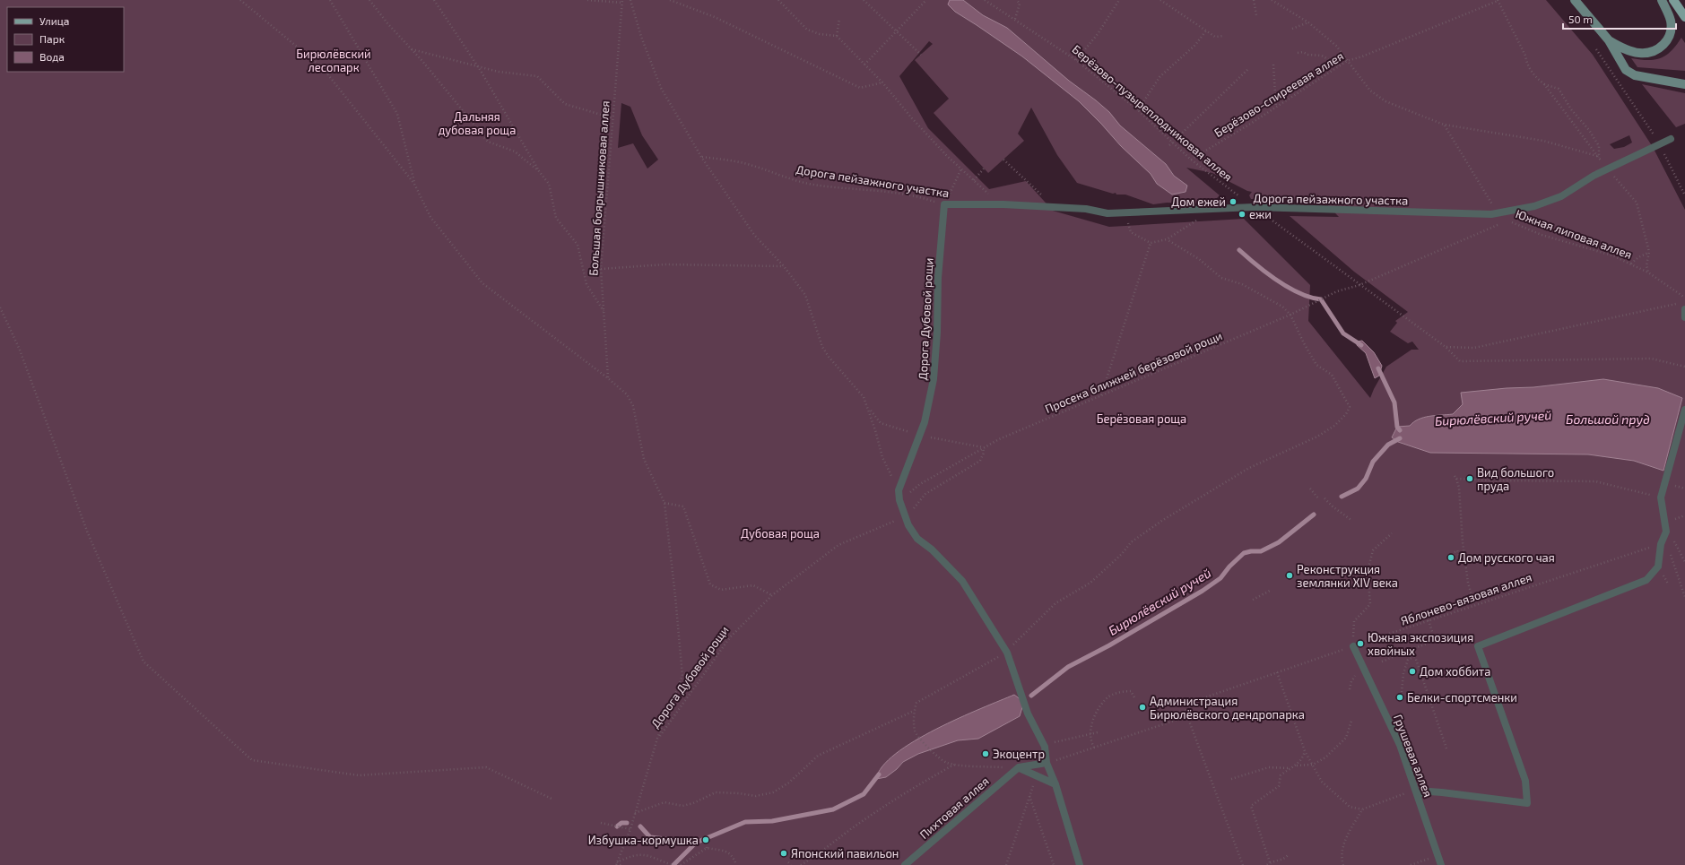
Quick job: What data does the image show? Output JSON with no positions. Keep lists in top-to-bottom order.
{
  "streets": {
    "lane": [
      "Дорога пейзажного участка",
      "Дорога Дубовой рощи",
      "Грушевая аллея",
      "Пихтовая аллея"
    ],
    "path": [
      "Берёзово-спиреевая аллея",
      "Берёзово-пузыреплодниковая аллея",
      "Большая боярышниковая аллея",
      "Южная липовая аллея",
      "Просека ближней берёзовой рощи",
      "Яблонево-вязовая аллея"
    ]
  },
  "crossings": [
    ["Берёзово-спиреевая аллея", "Берёзово-пузыреплодниковая аллея"],
    ["Берёзово-пузыреплодниковая аллея", "Дорога пейзажного участка"],
    ["Берёзово-пузыреплодниковая аллея", "Просека ближней берёзовой рощи"],
    ["Дорога пейзажного участка", "Дорога Дубовой рощи"],
    ["Дорога Дубовой рощи", "Просека ближней берёзовой рощи"],
    ["Яблонево-вязовая аллея", "Грушевая аллея"]
  ],
  "water": ["Бирюлёвский ручей", "Большой пруд"],
  "parks": [
    "Бирюлёвский лесопарк",
    "Дальняя дубовая роща",
    "Берёзовая роща",
    "Дубовая роща"
  ],
  "places": [
    "Дом ежей",
    "ежи",
    "Вид большого пруда",
    "Дом русского чая",
    "Реконструкция землянки XIV века",
    "Южная экспозиция хвойных",
    "Дом хоббита",
    "Белки-спортсменки",
    "Администрация Бирюлёвского дендропарка",
    "Экоцентр",
    "Избушка-кормушка",
    "Японcкий павильон"
  ],
  "legend": ["Улица", "Парк", "Вода"],
  "scale_bar": "50 m"
}
